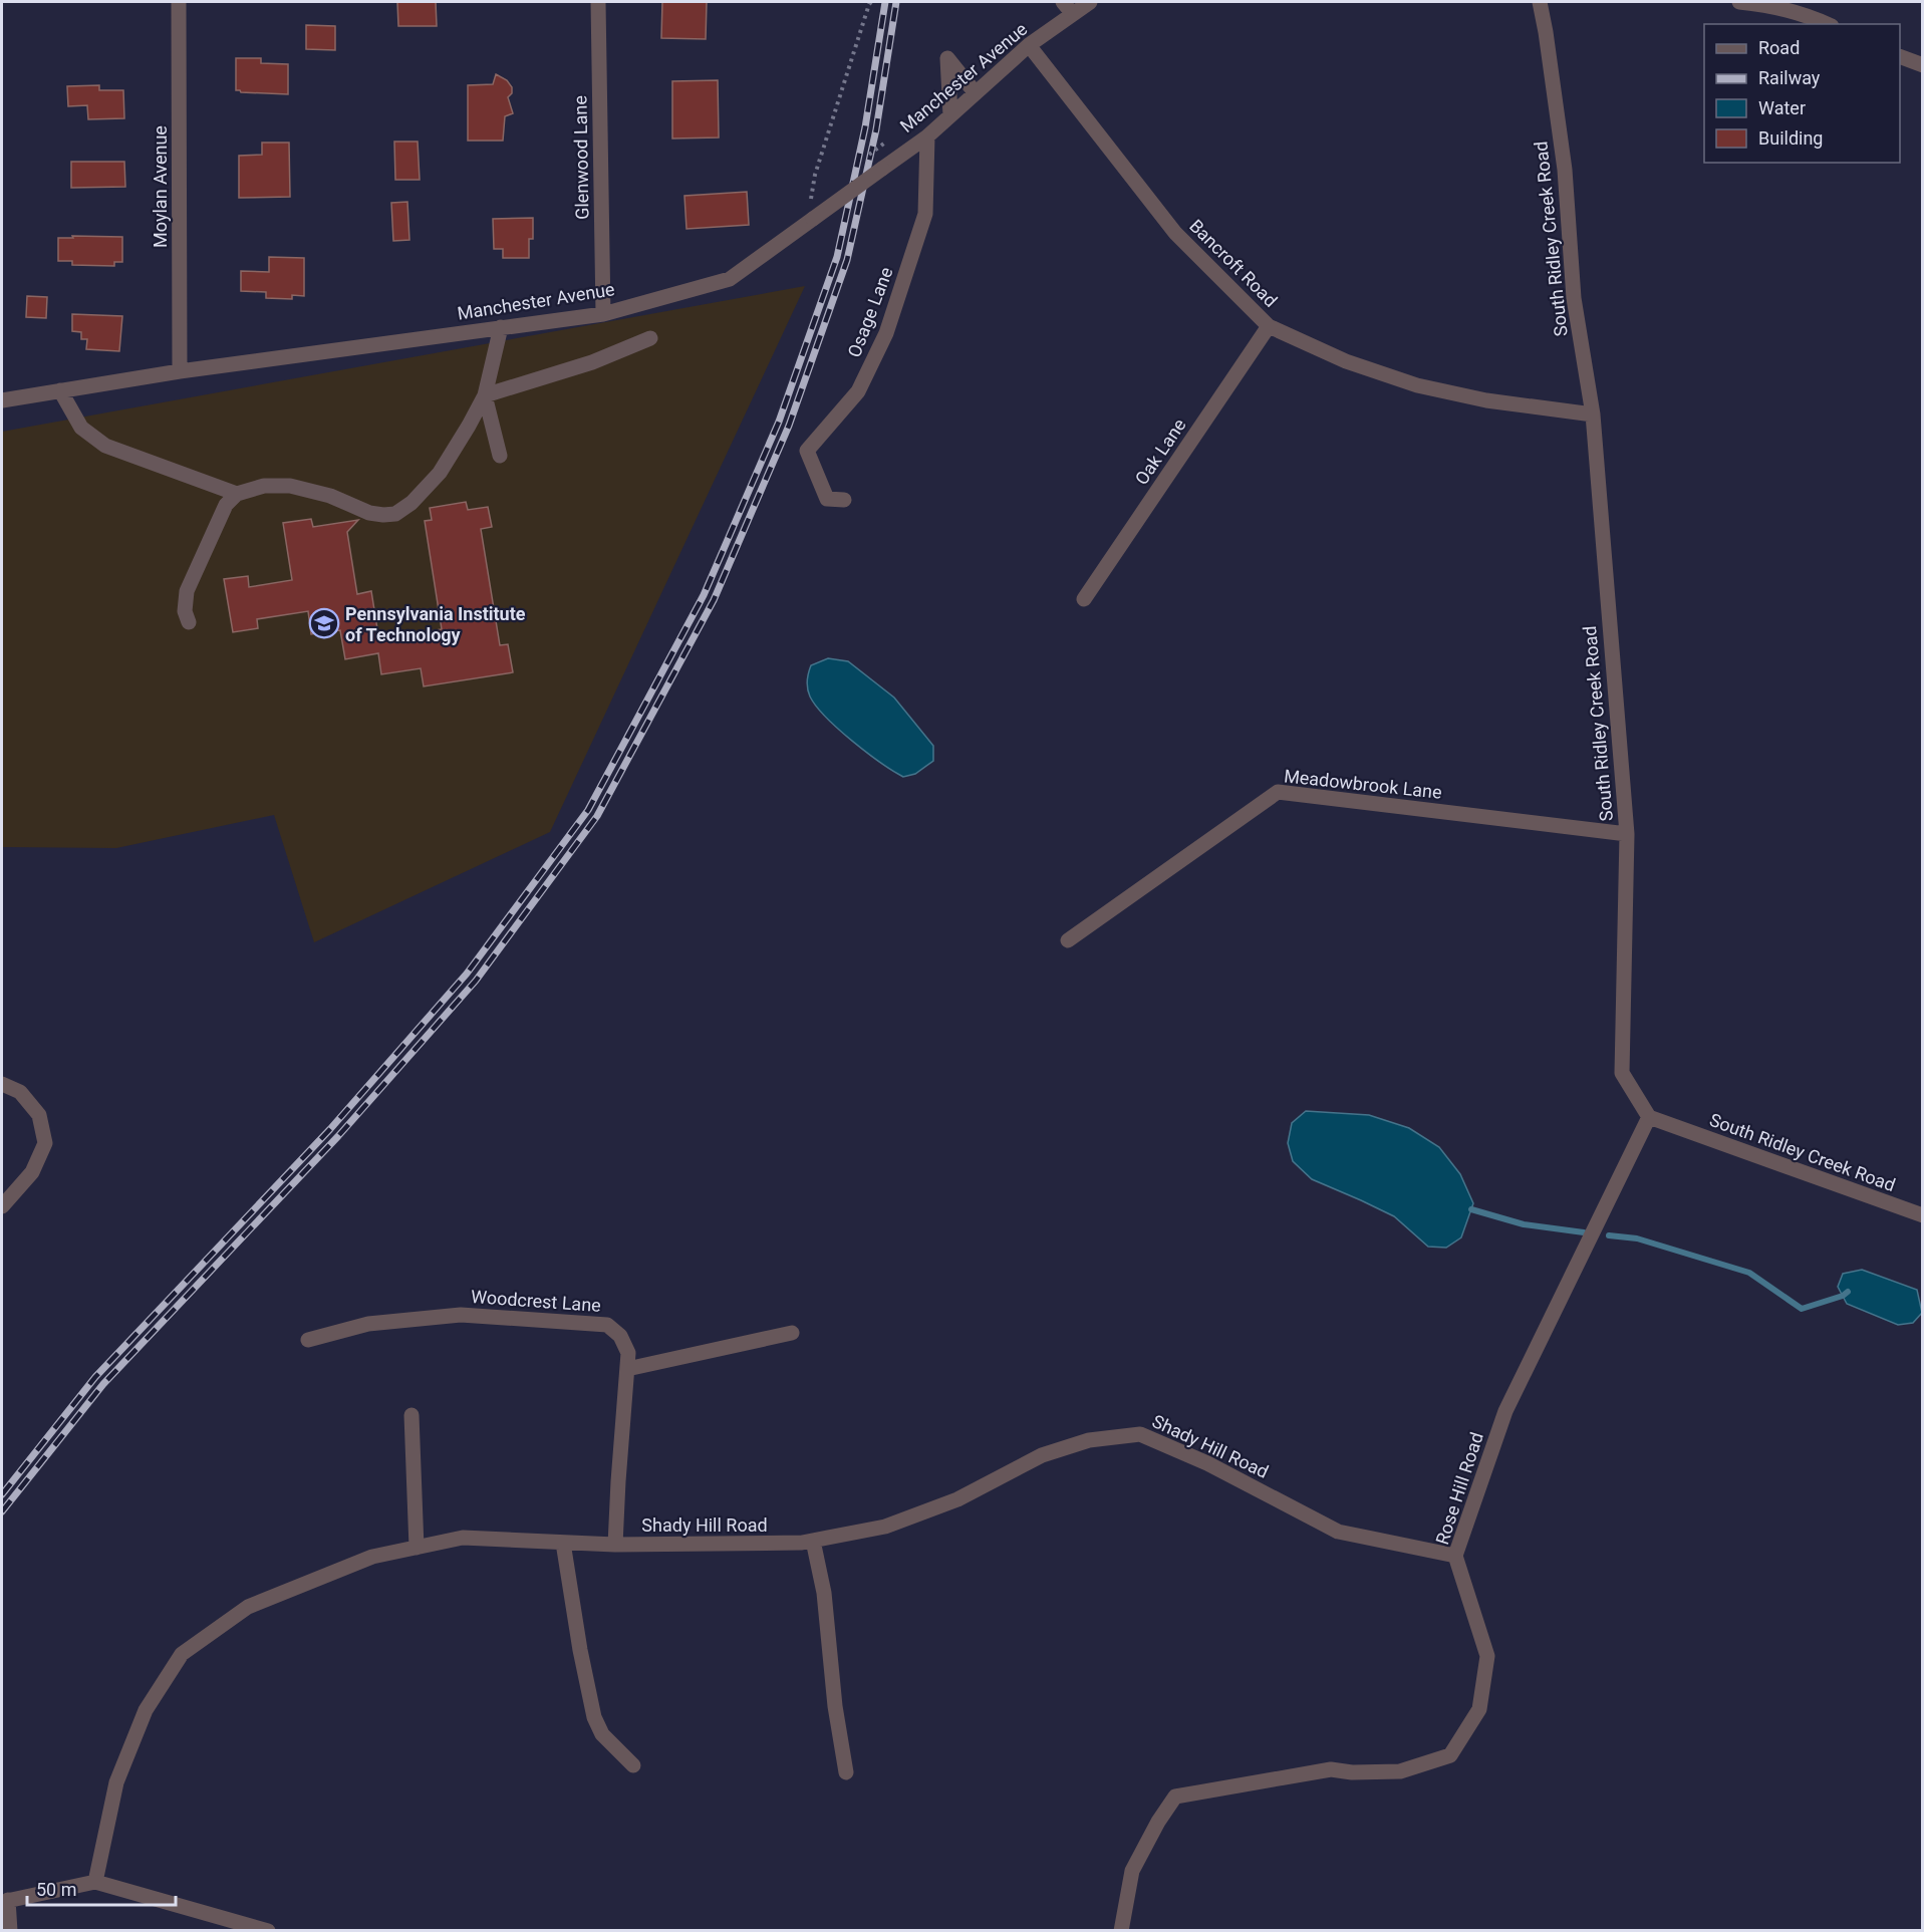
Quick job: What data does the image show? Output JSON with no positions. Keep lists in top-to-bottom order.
{
  "streets": {
    "street": [
      "Manchester Avenue",
      "Glenwood Lane",
      "Moylan Avenue",
      "South Ridley Creek Road",
      "Bancroft Road",
      "Osage Lane",
      "Oak Lane",
      "Meadowbrook Lane",
      "Woodcrest Lane",
      "Shady Hill Road",
      "Rose Hill Road"
    ]
  },
  "crossings": [
    ["Manchester Avenue", "Glenwood Lane"],
    ["Manchester Avenue", "Moylan Avenue"],
    ["Manchester Avenue", "Bancroft Road"],
    ["Manchester Avenue", "Osage Lane"],
    ["South Ridley Creek Road", "Bancroft Road"],
    ["South Ridley Creek Road", "Meadowbrook Lane"],
    ["South Ridley Creek Road", "Rose Hill Road"],
    ["Bancroft Road", "Oak Lane"],
    ["Woodcrest Lane", "Shady Hill Road"],
    ["Shady Hill Road", "Rose Hill Road"]
  ],
  "places": {
    "school or university": ["Pennsylvania Institute of Technology"]
  },
  "legend": [
    "Road",
    "Railway",
    "Water",
    "Building"
  ],
  "scale_bar": "50 m"
}
